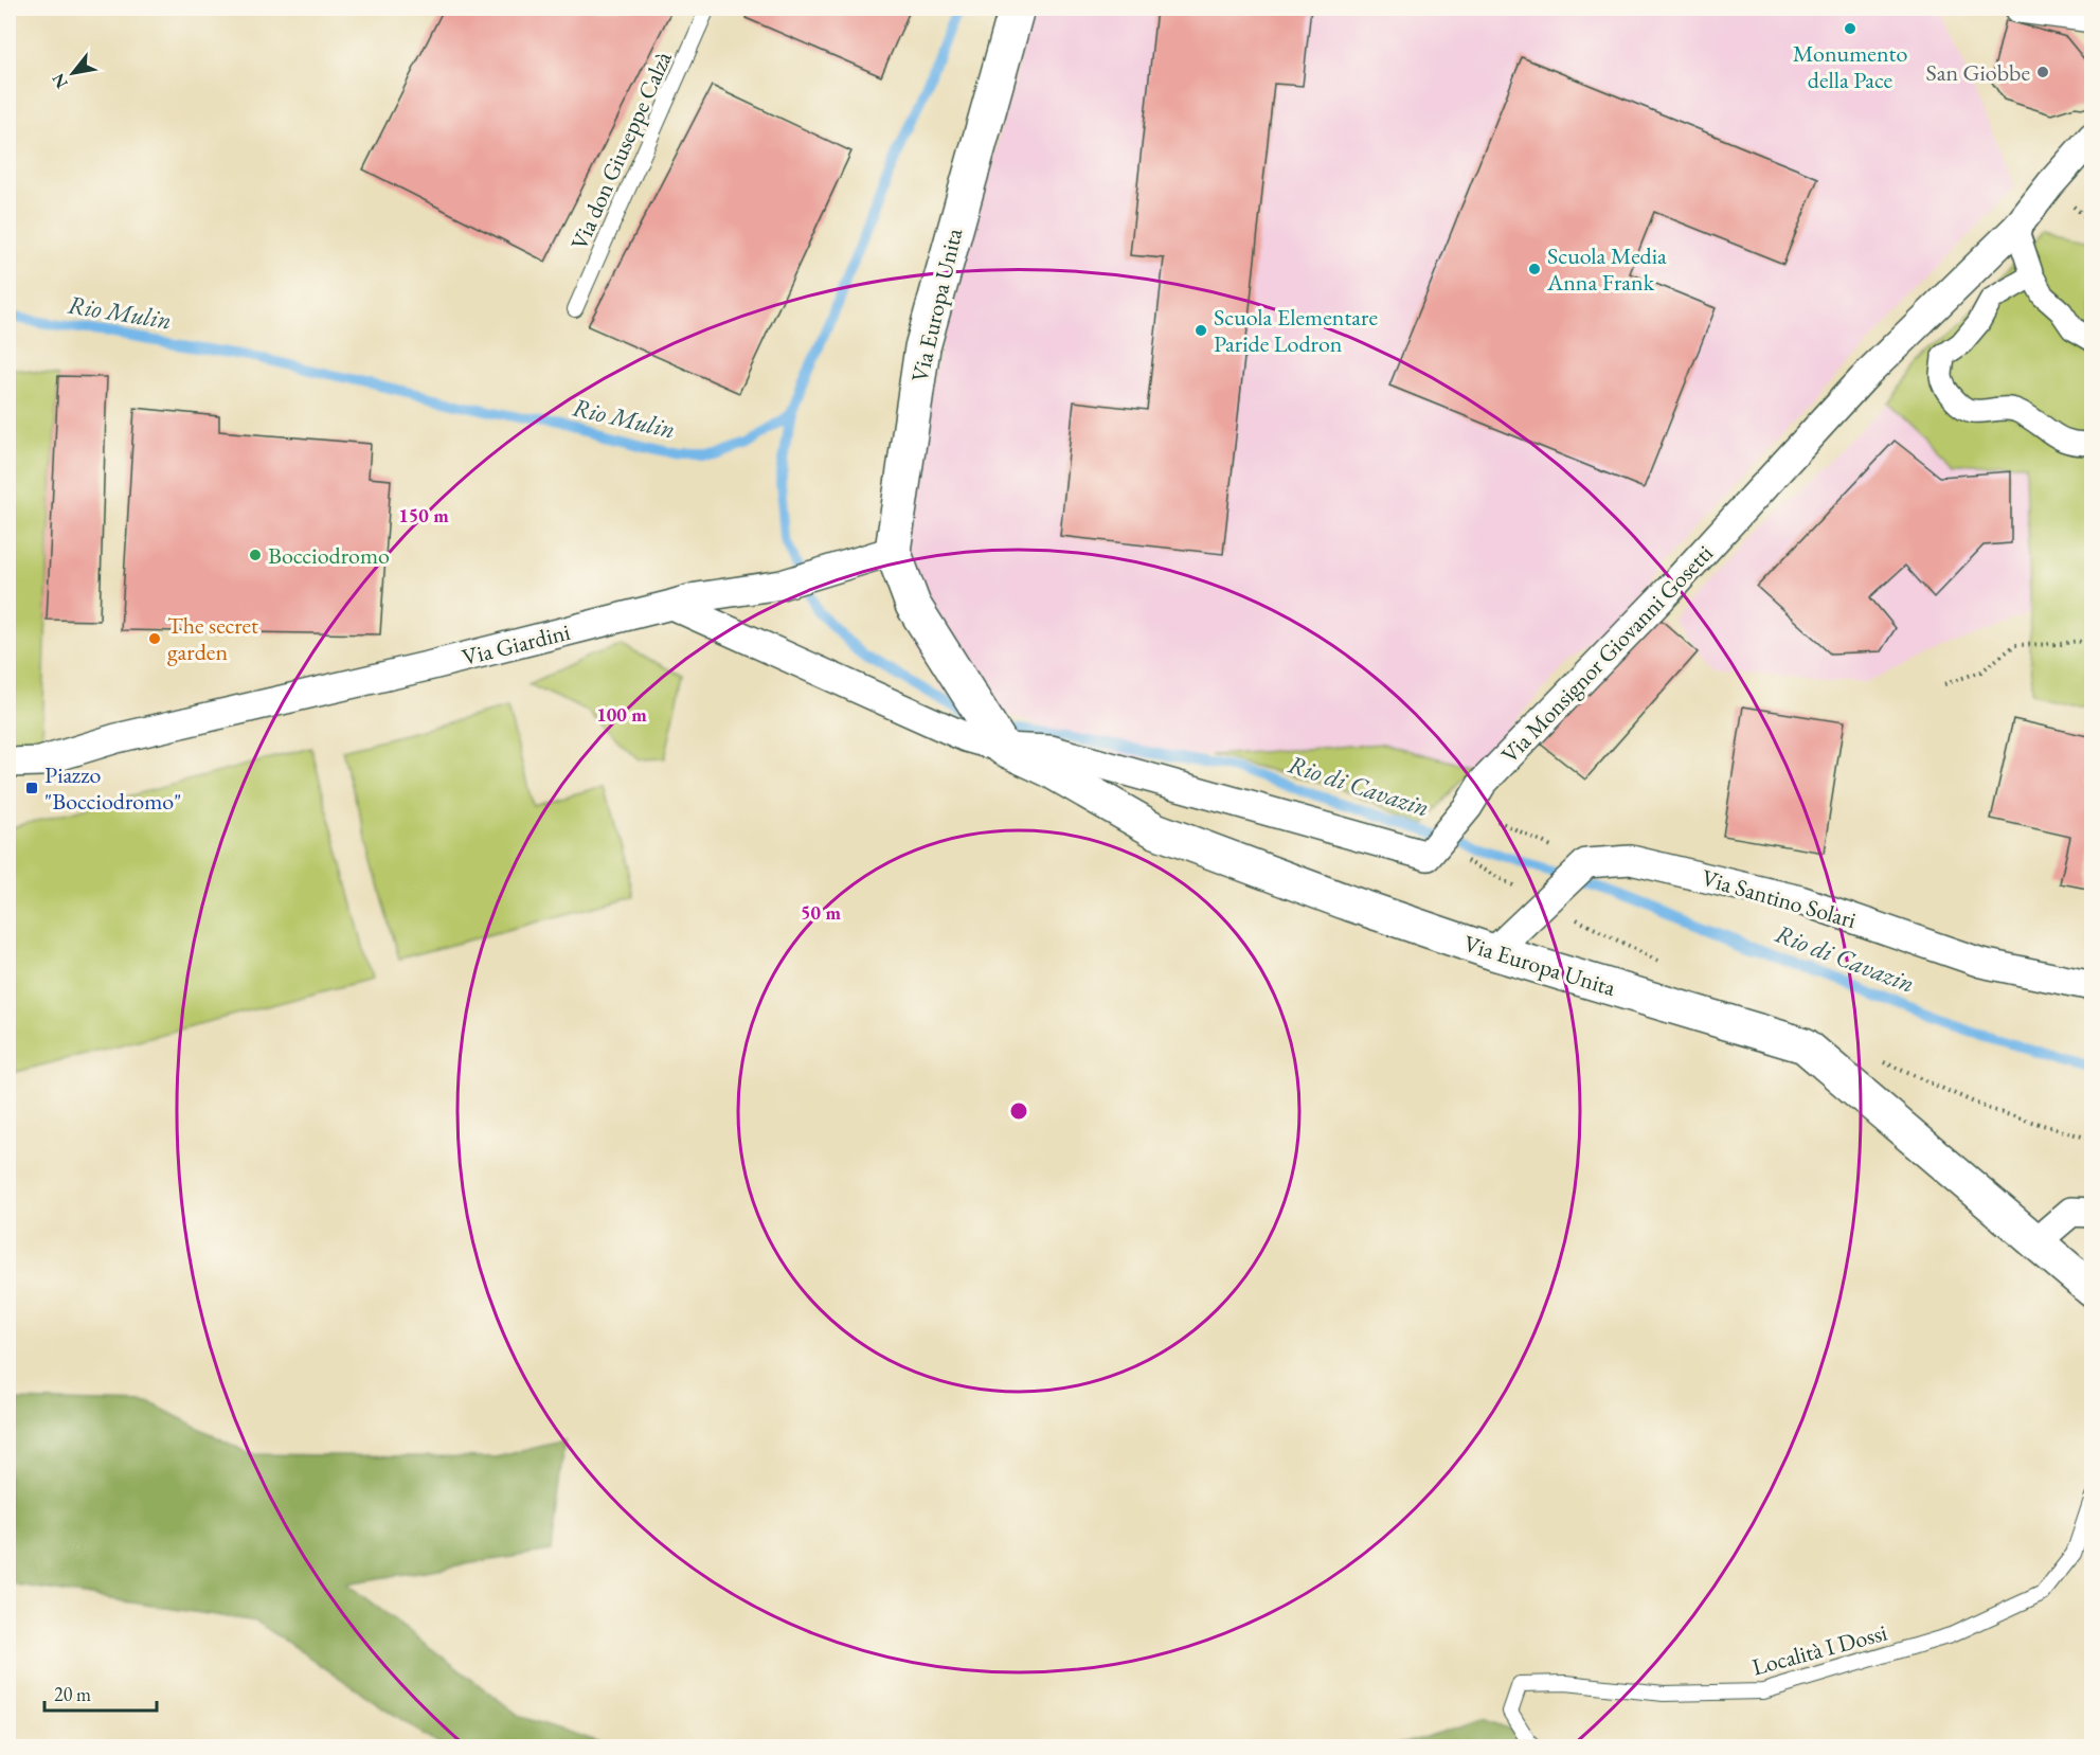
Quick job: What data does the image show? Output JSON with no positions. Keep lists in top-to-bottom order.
{
  "streets": {
    "main road": ["Via Europa Unita"],
    "street": ["Via Giardini", "Via Monsignor Giovanni Gosetti", "Via Santino Solari"],
    "lane": ["Via don Giuseppe Calzà", "Località I Dossi"]
  },
  "crossings": [
    ["Via Europa Unita", "Via Giardini"],
    ["Via Europa Unita", "Via Santino Solari"]
  ],
  "water": ["Rio Mulin", "Rio di Cavazin"],
  "places": {
    "other": [
      "Monumento della Pace",
      "San Giobbe",
      "Scuola Media Anna Frank",
      "Scuola Elementare Paride Lodron",
      "Bocciodromo",
      "The secret garden"
    ],
    "transit": ["Piazzo \"Bocciodromo\""]
  },
  "scale_bar": "20 m",
  "north": "bottom left",
  "rings": ["150 m", "100 m", "50 m"]
}
